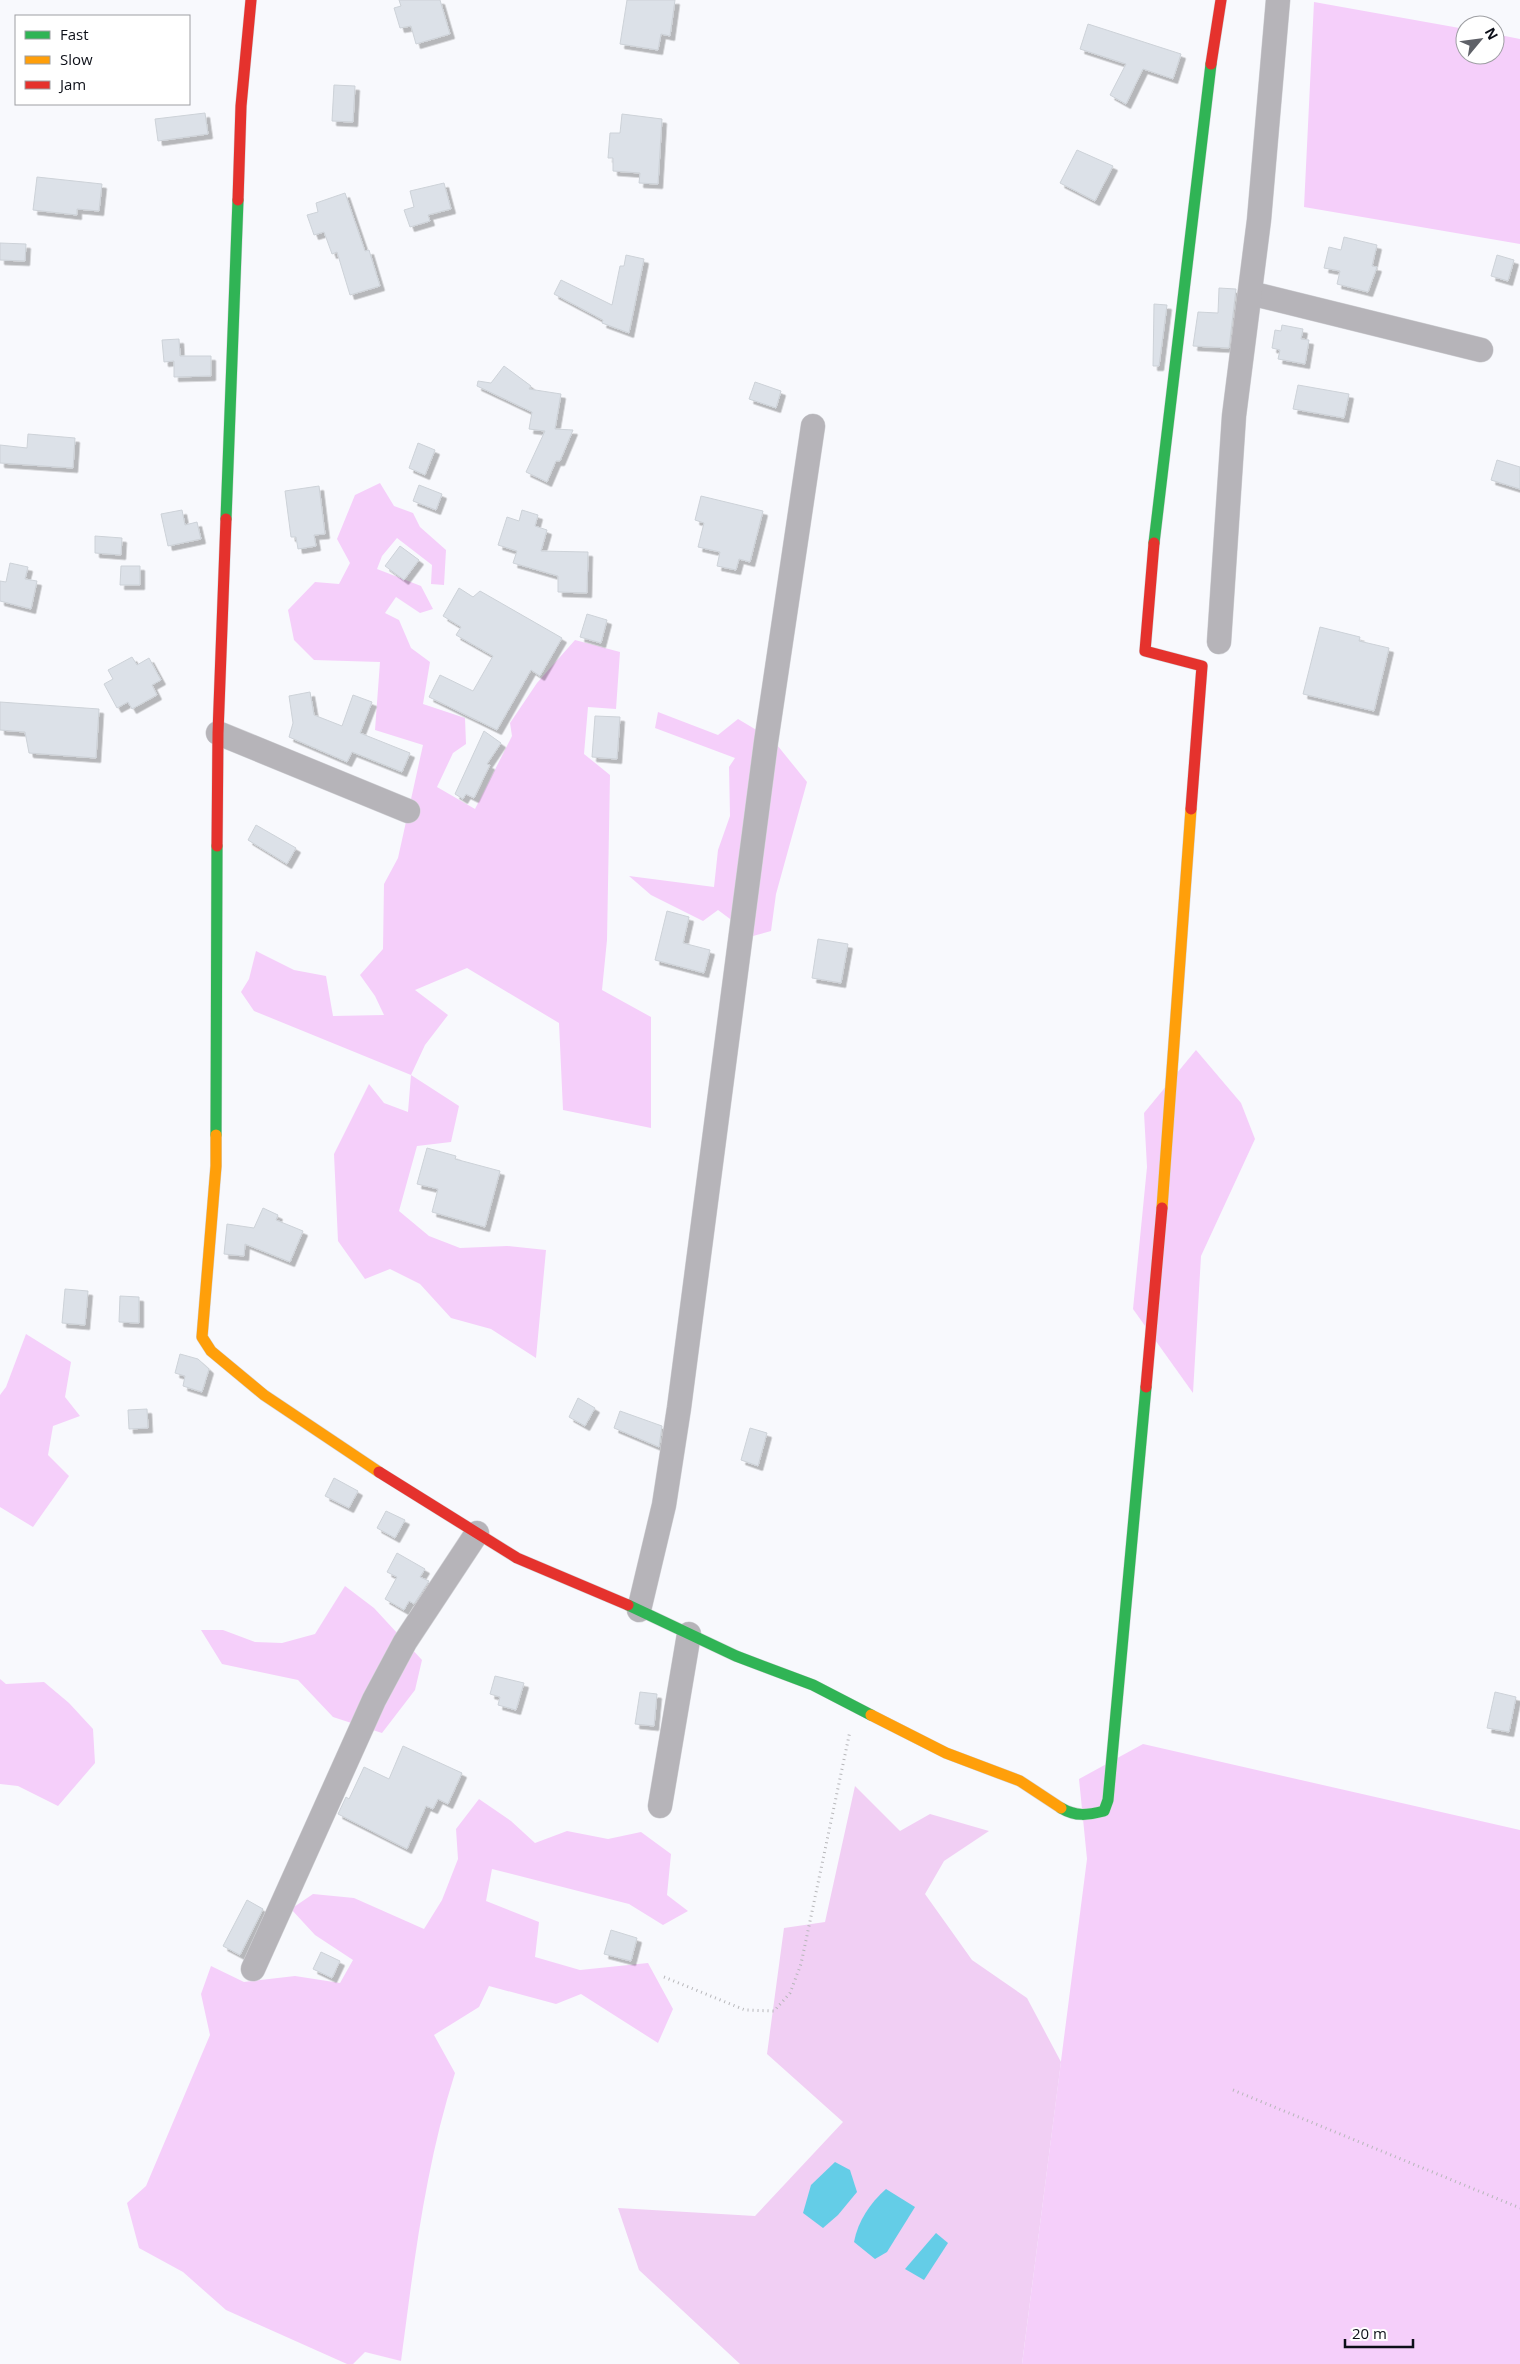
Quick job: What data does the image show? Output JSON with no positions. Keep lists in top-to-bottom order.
{
  "legend": ["Fast", "Slow", "Jam"],
  "scale_bar": "20 m",
  "north": "top right"
}
